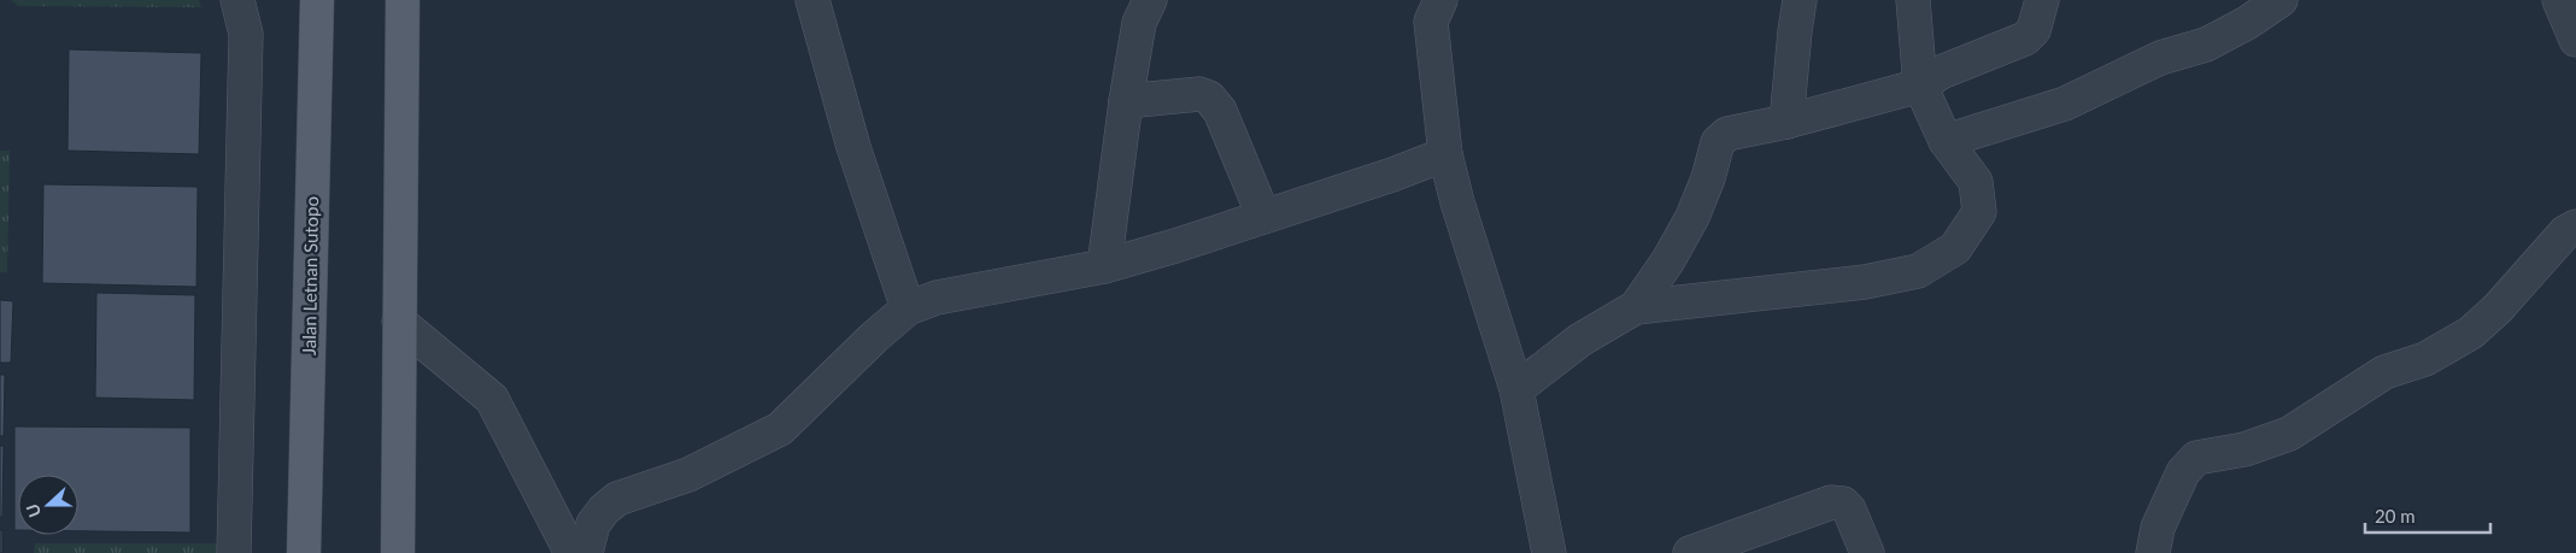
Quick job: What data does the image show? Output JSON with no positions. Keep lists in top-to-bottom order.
{
  "streets": {
    "main road": ["Jalan Letnan Sutopo"]
  },
  "scale_bar": "20 m",
  "north": "left"
}
